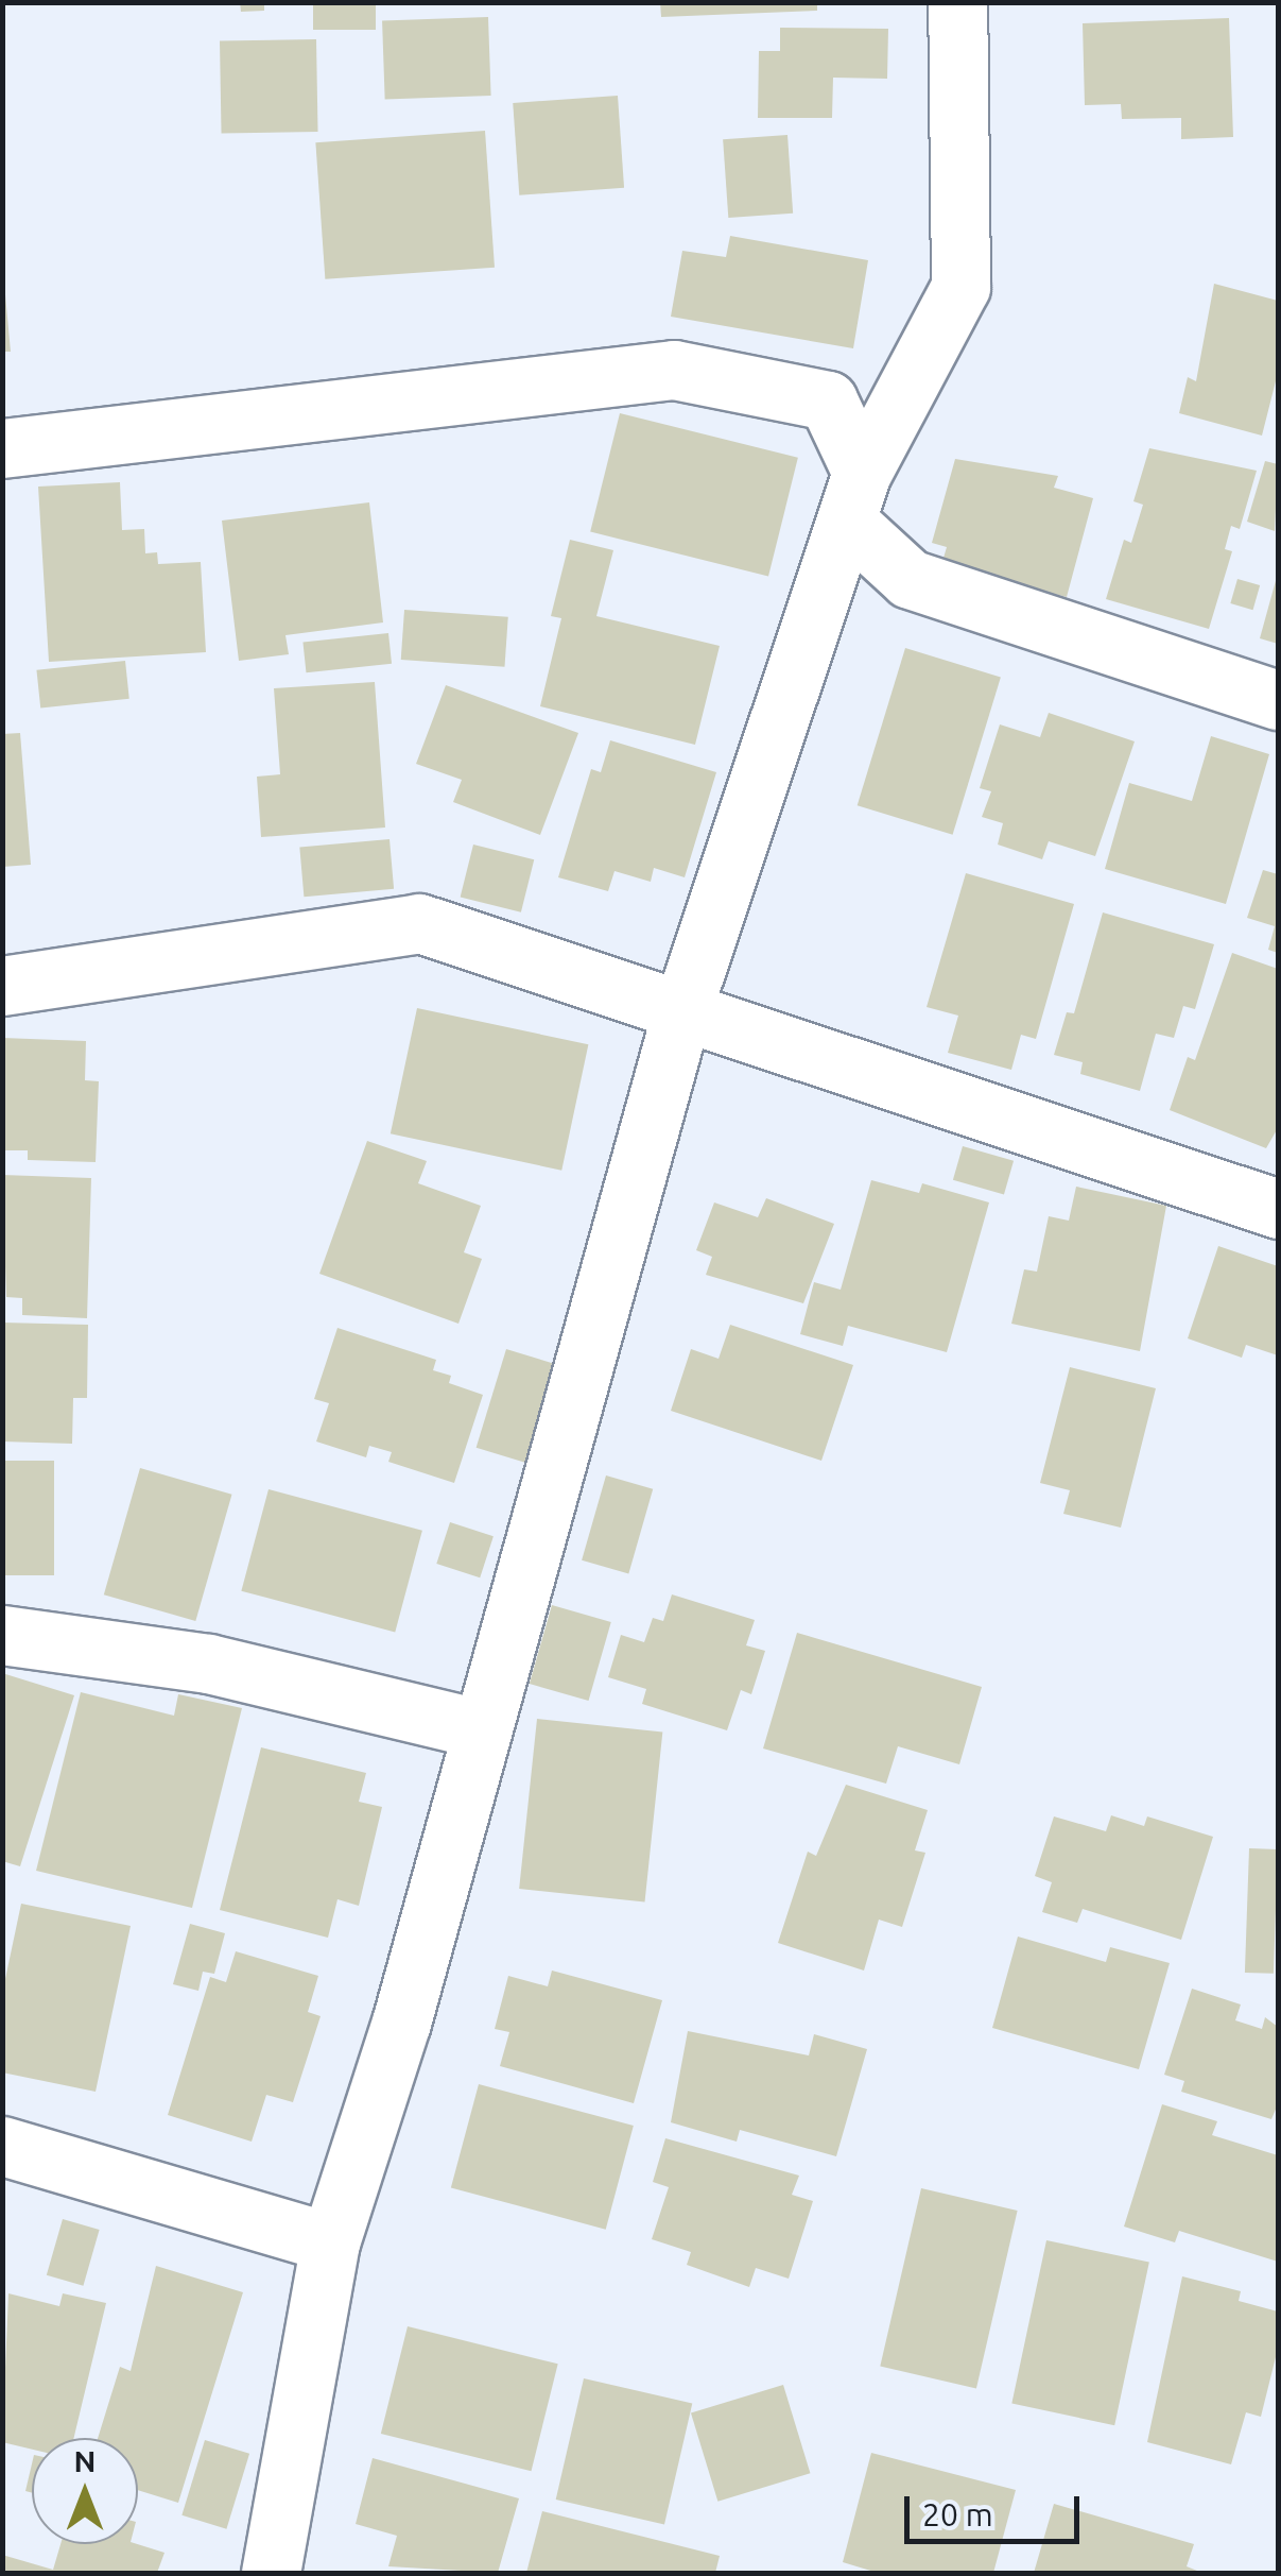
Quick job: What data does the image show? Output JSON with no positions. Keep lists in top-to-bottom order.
{
  "scale_bar": "20 m",
  "north": "top"
}
